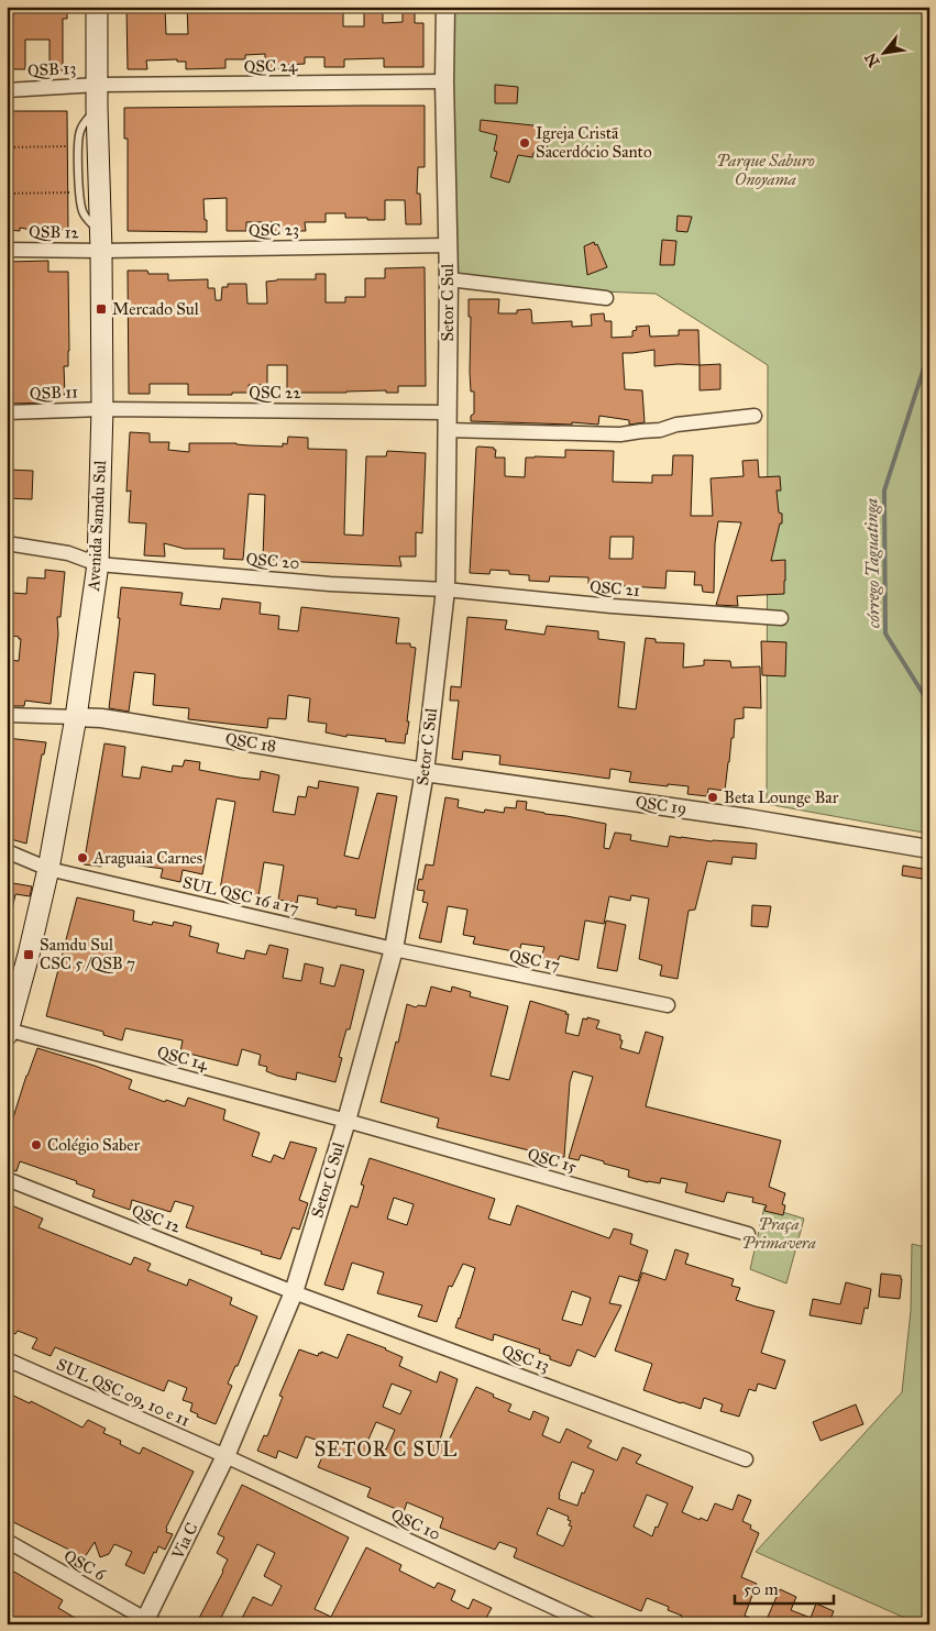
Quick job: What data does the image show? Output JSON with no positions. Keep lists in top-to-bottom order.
{
  "streets": {
    "main road": ["Avenida Samdu Sul"],
    "street": [
      "QSC 24",
      "QSB 13",
      "QSC 23",
      "QSB 12",
      "Setor C Sul",
      "QSB 11",
      "QSC 22",
      "QSC 20",
      "QSC 21",
      "QSC 18",
      "QSC 19",
      "SUL QSC 16 a 17",
      "QSC 17",
      "QSC 14",
      "QSC 15",
      "QSC 12",
      "QSC 13",
      "SUL QSC 09, 10 e 11",
      "QSC 10",
      "Via C",
      "QSC 6"
    ]
  },
  "crossings": [
    ["QSC 24", "QSB 13"],
    ["QSC 24", "Setor C Sul"],
    ["QSC 24", "Avenida Samdu Sul"],
    ["QSB 13", "Avenida Samdu Sul"],
    ["QSC 23", "QSB 12"],
    ["QSC 23", "Setor C Sul"],
    ["QSC 23", "Avenida Samdu Sul"],
    ["QSB 12", "Avenida Samdu Sul"],
    ["Setor C Sul", "QSC 22"],
    ["Setor C Sul", "QSC 20"],
    ["Setor C Sul", "QSC 21"],
    ["Setor C Sul", "QSC 18"],
    ["Setor C Sul", "QSC 19"],
    ["Setor C Sul", "SUL QSC 16 a 17"],
    ["Setor C Sul", "QSC 17"],
    ["Setor C Sul", "QSC 14"],
    ["Setor C Sul", "QSC 15"],
    ["Setor C Sul", "QSC 12"],
    ["Setor C Sul", "QSC 13"],
    ["Setor C Sul", "SUL QSC 09, 10 e 11"],
    ["Setor C Sul", "QSC 10"],
    ["Setor C Sul", "Via C"],
    ["QSB 11", "QSC 22"],
    ["QSB 11", "Avenida Samdu Sul"],
    ["QSC 22", "Avenida Samdu Sul"],
    ["Avenida Samdu Sul", "QSC 20"],
    ["Avenida Samdu Sul", "QSC 18"],
    ["Avenida Samdu Sul", "SUL QSC 16 a 17"],
    ["Avenida Samdu Sul", "QSC 14"],
    ["QSC 20", "QSC 21"],
    ["QSC 18", "QSC 19"],
    ["SUL QSC 16 a 17", "QSC 17"],
    ["QSC 14", "QSC 15"],
    ["QSC 12", "QSC 13"],
    ["SUL QSC 09, 10 e 11", "QSC 10"],
    ["SUL QSC 09, 10 e 11", "Via C"],
    ["QSC 10", "Via C"],
    ["Via C", "QSC 6"]
  ],
  "districts": ["SETOR C SUL"],
  "water": ["córrego Taguatinga"],
  "parks": ["Parque Saburo Onoyama", "Praça Primavera"],
  "places": {
    "other": [
      "Igreja Cristã Sacerdócio Santo",
      "Beta Lounge Bar",
      "Araguaia Carnes",
      "Colégio Saber"
    ],
    "transit": ["Mercado Sul", "Samdu Sul CSC 5 /QSB 7"]
  },
  "scale_bar": "50 m",
  "north": "bottom left"
}
